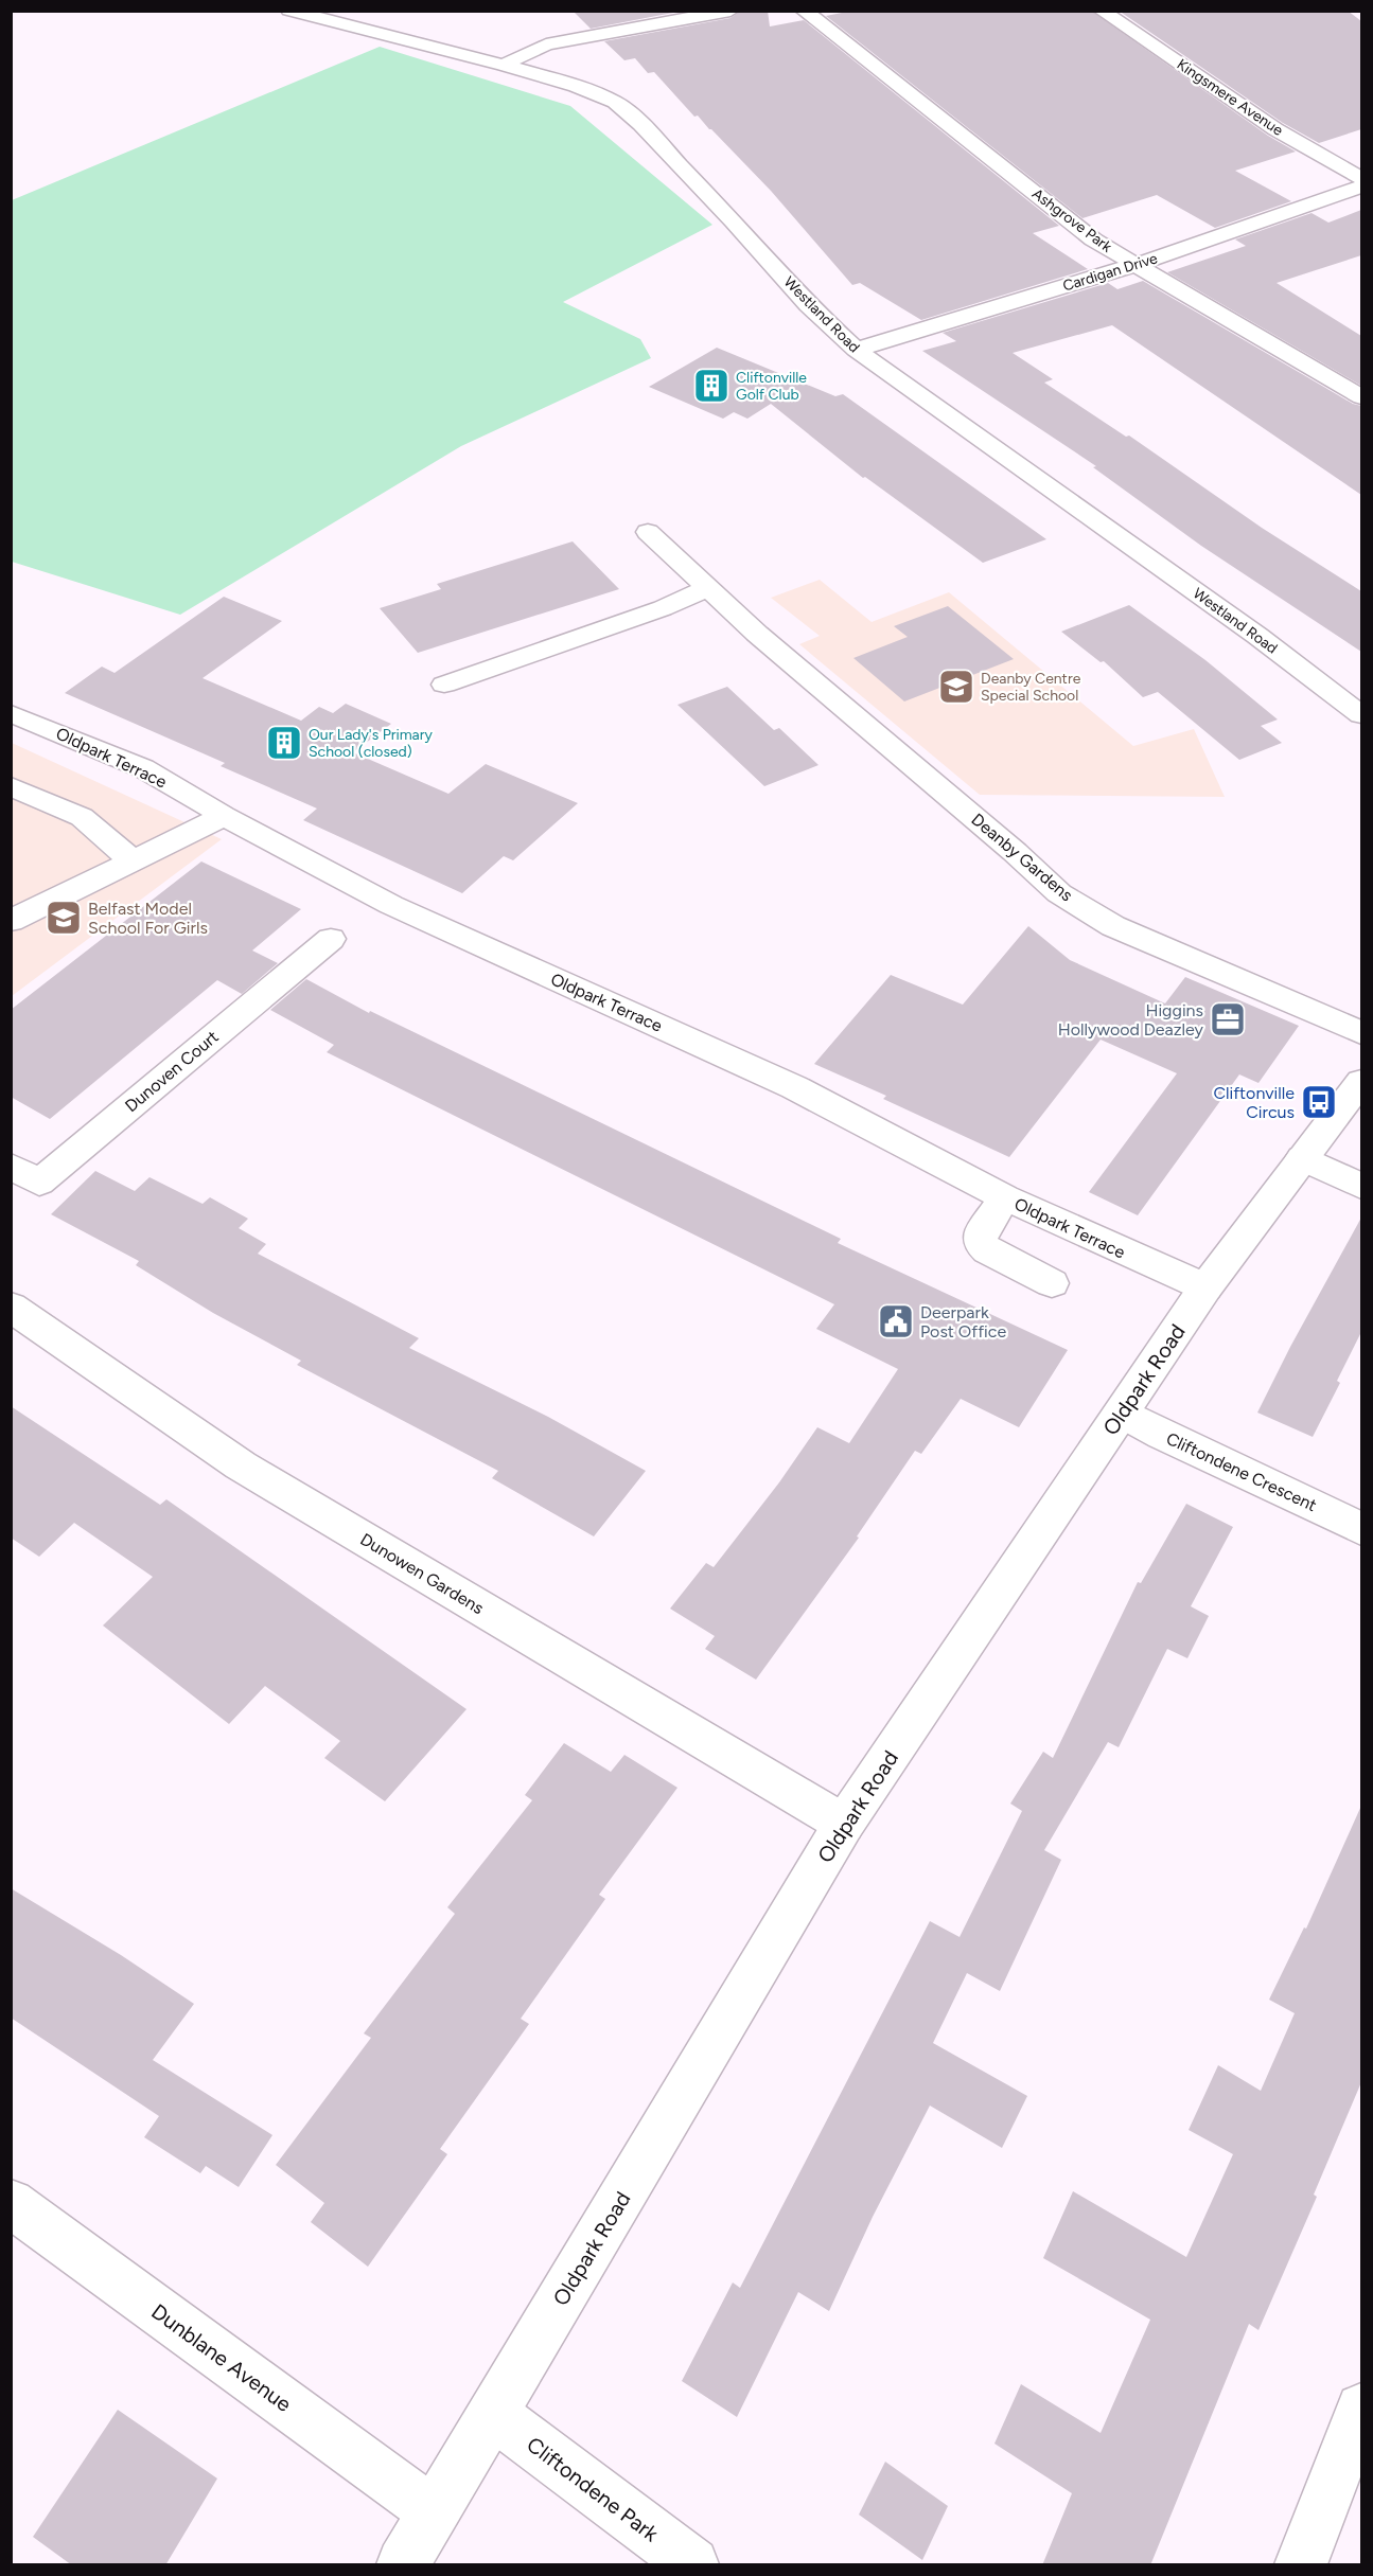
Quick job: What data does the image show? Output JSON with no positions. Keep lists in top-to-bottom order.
{
  "streets": {
    "street": [
      "Kingsmere Avenue",
      "Ashgrove Park",
      "Cardigan Drive",
      "Westland Road",
      "Oldpark Terrace",
      "Deanby Gardens",
      "Dunoven Court",
      "Oldpark Road",
      "Cliftondene Crescent",
      "Dunowen Gardens",
      "Dunblane Avenue",
      "Cliftondene Park"
    ]
  },
  "crossings": [
    ["Ashgrove Park", "Cardigan Drive"],
    ["Cardigan Drive", "Westland Road"],
    ["Oldpark Terrace", "Oldpark Road"],
    ["Oldpark Road", "Cliftondene Crescent"],
    ["Oldpark Road", "Dunowen Gardens"],
    ["Oldpark Road", "Dunblane Avenue"],
    ["Oldpark Road", "Cliftondene Park"]
  ],
  "places": {
    "building": ["Cliftonville Golf Club", "Our Lady's Primary School (closed)"],
    "school or university": ["Deanby Centre Special School", "Belfast Model School For Girls"],
    "office": ["Higgins Hollywood Deazley"],
    "bus stop": ["Cliftonville Circus"],
    "public building": ["Deerpark Post Office"]
  }
}
